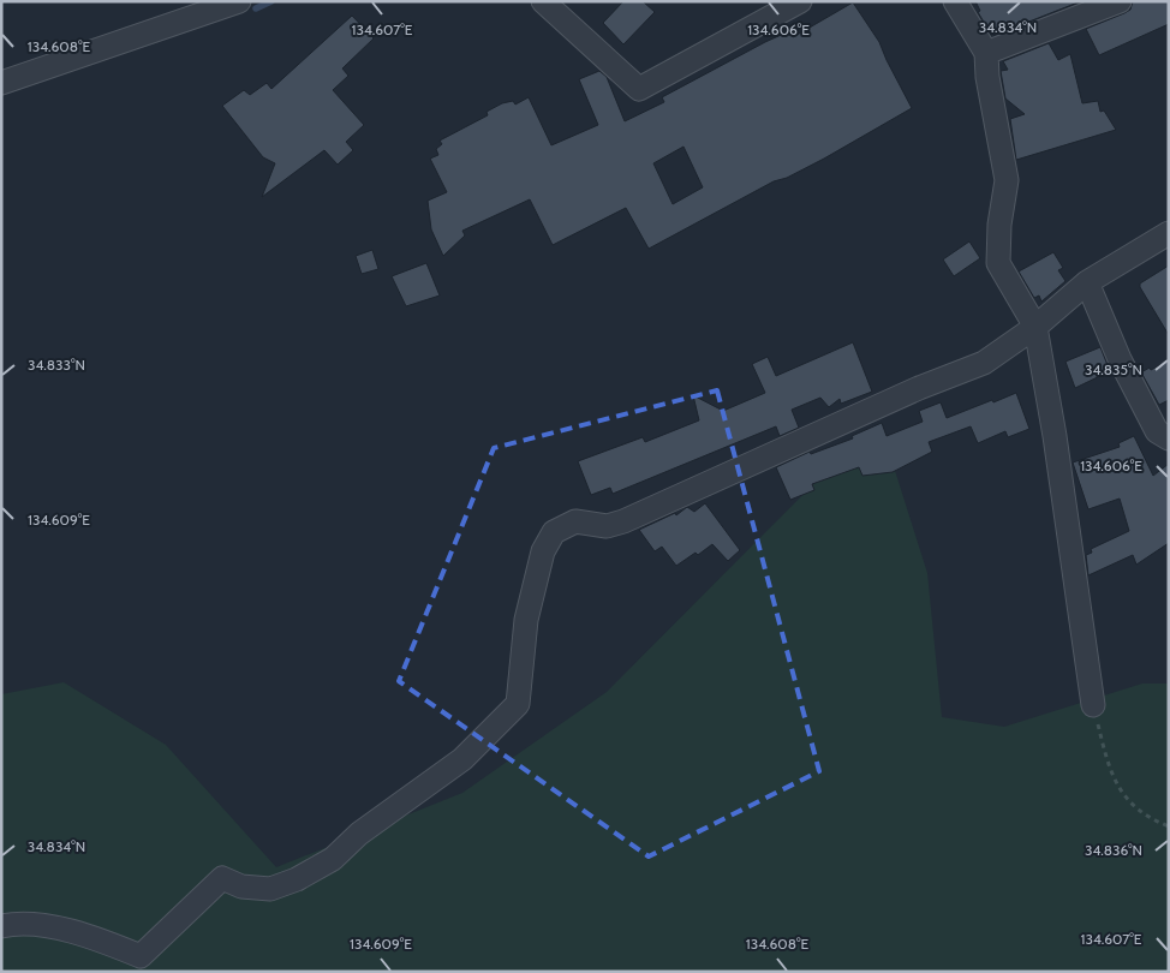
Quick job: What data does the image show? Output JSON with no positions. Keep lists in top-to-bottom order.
{
  "coordinates": [
    "34.834°N",
    "134.606°E",
    "134.607°E",
    "134.608°E",
    "34.833°N",
    "34.835°N",
    "134.609°E",
    "34.836°N"
  ]
}
